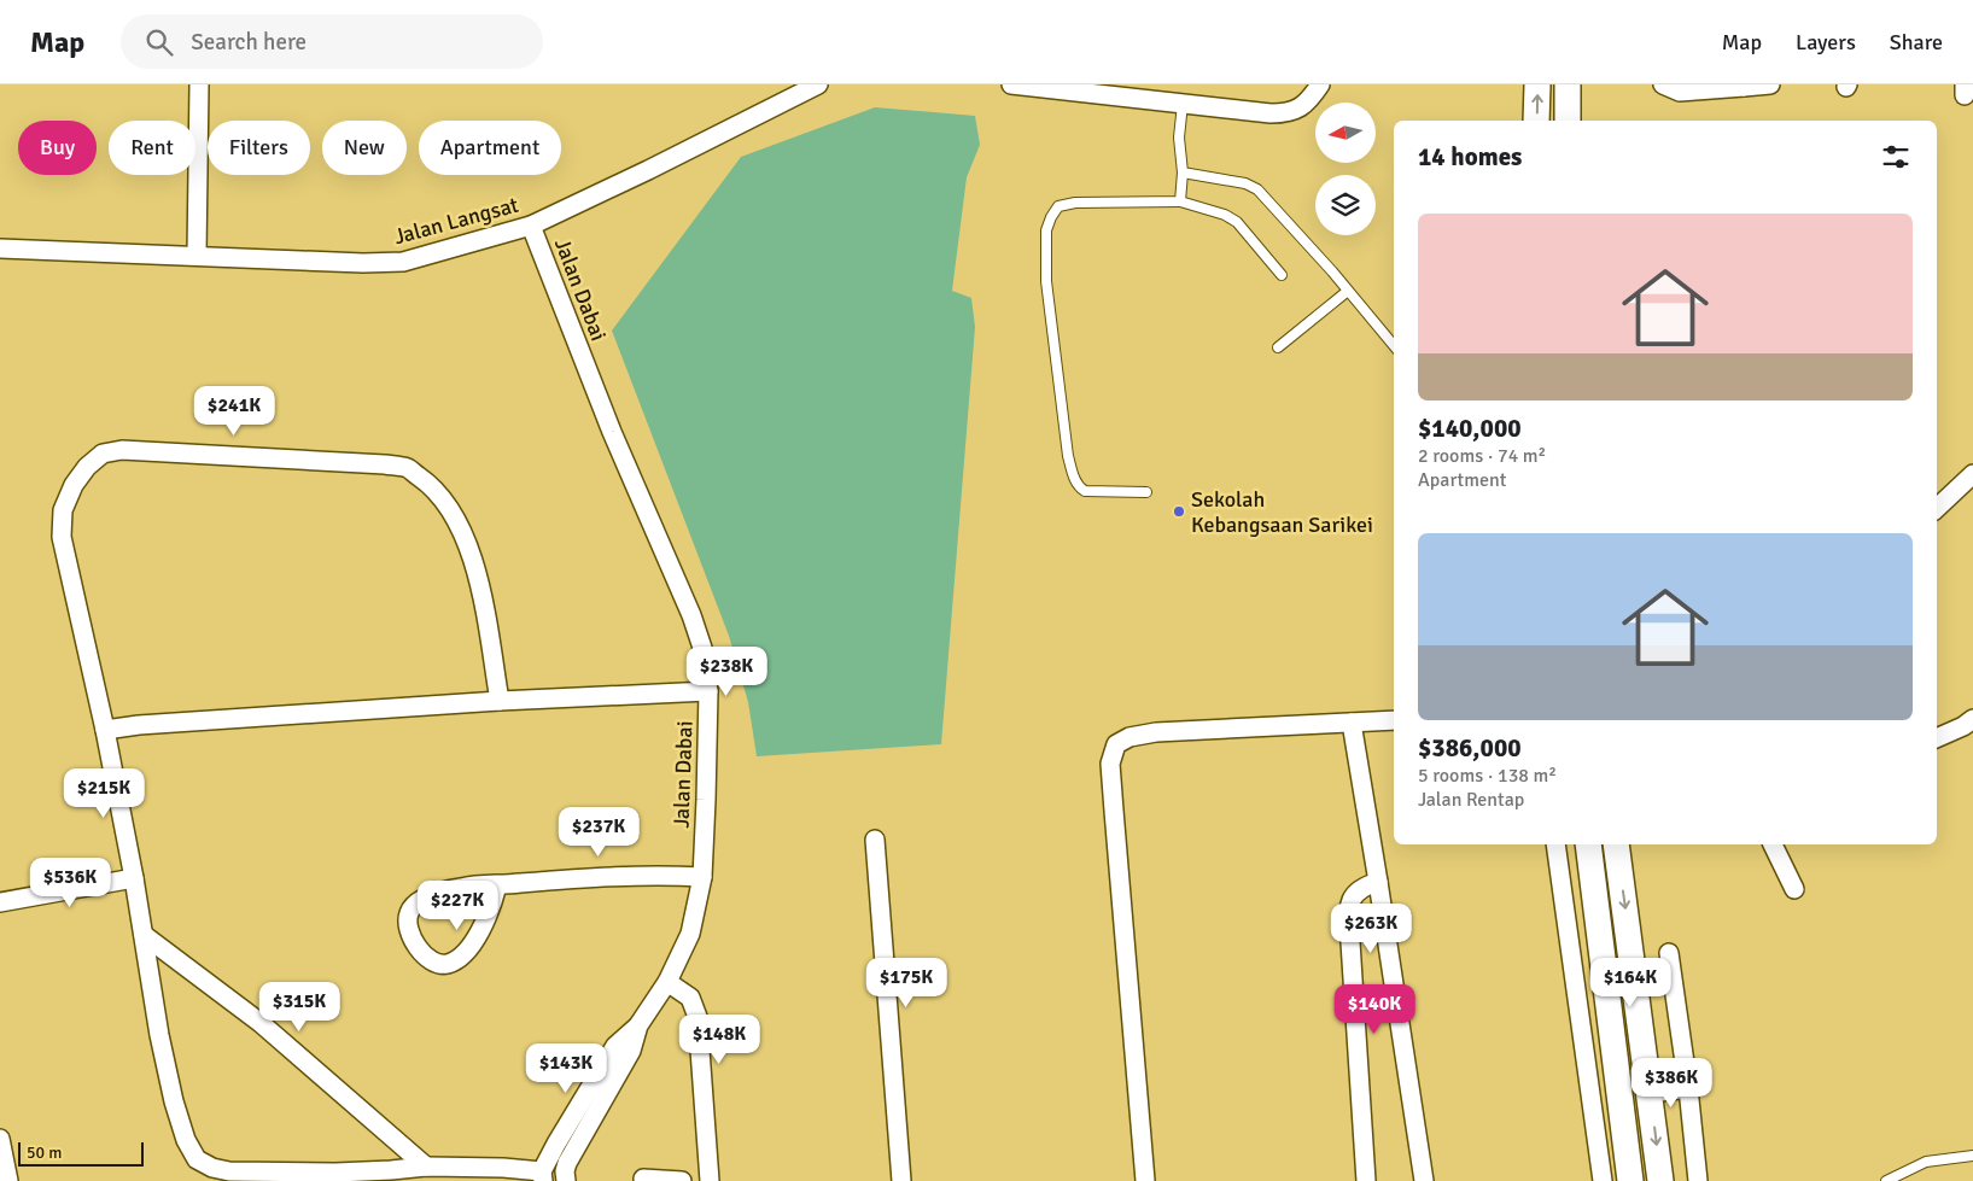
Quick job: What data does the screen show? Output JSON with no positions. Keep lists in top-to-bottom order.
{
  "streets": {
    "street": ["Jalan Langsat", "Jalan Dabai"]
  },
  "crossings": [
    ["Jalan Langsat", "Jalan Dabai"]
  ],
  "places": ["Sekolah Kebangsaan Sarikei"],
  "scale_bar": "50 m",
  "north": "left",
  "page": {
    "header": "Map",
    "search": "Search here",
    "nav": ["Map", "Layers", "Share"],
    "chip": [
      "Buy",
      "Rent",
      "Filters",
      "New",
      "Apartment"
    ],
    "heading": "14 homes",
    "list": [
      {
        "name": "$140,000",
        "note": "2 rooms · 74 m² · Apartment"
      },
      {
        "name": "$386,000",
        "note": "5 rooms · 138 m² · Jalan Rentap"
      }
    ],
    "price": [
      "$241K",
      "$238K",
      "$215K",
      "$237K",
      "$536K",
      "$227K",
      "$263K",
      "$175K",
      "$164K",
      "$315K",
      "$140K",
      "$148K",
      "$143K",
      "$386K"
    ],
    "scale": "50 m"
  }
}
